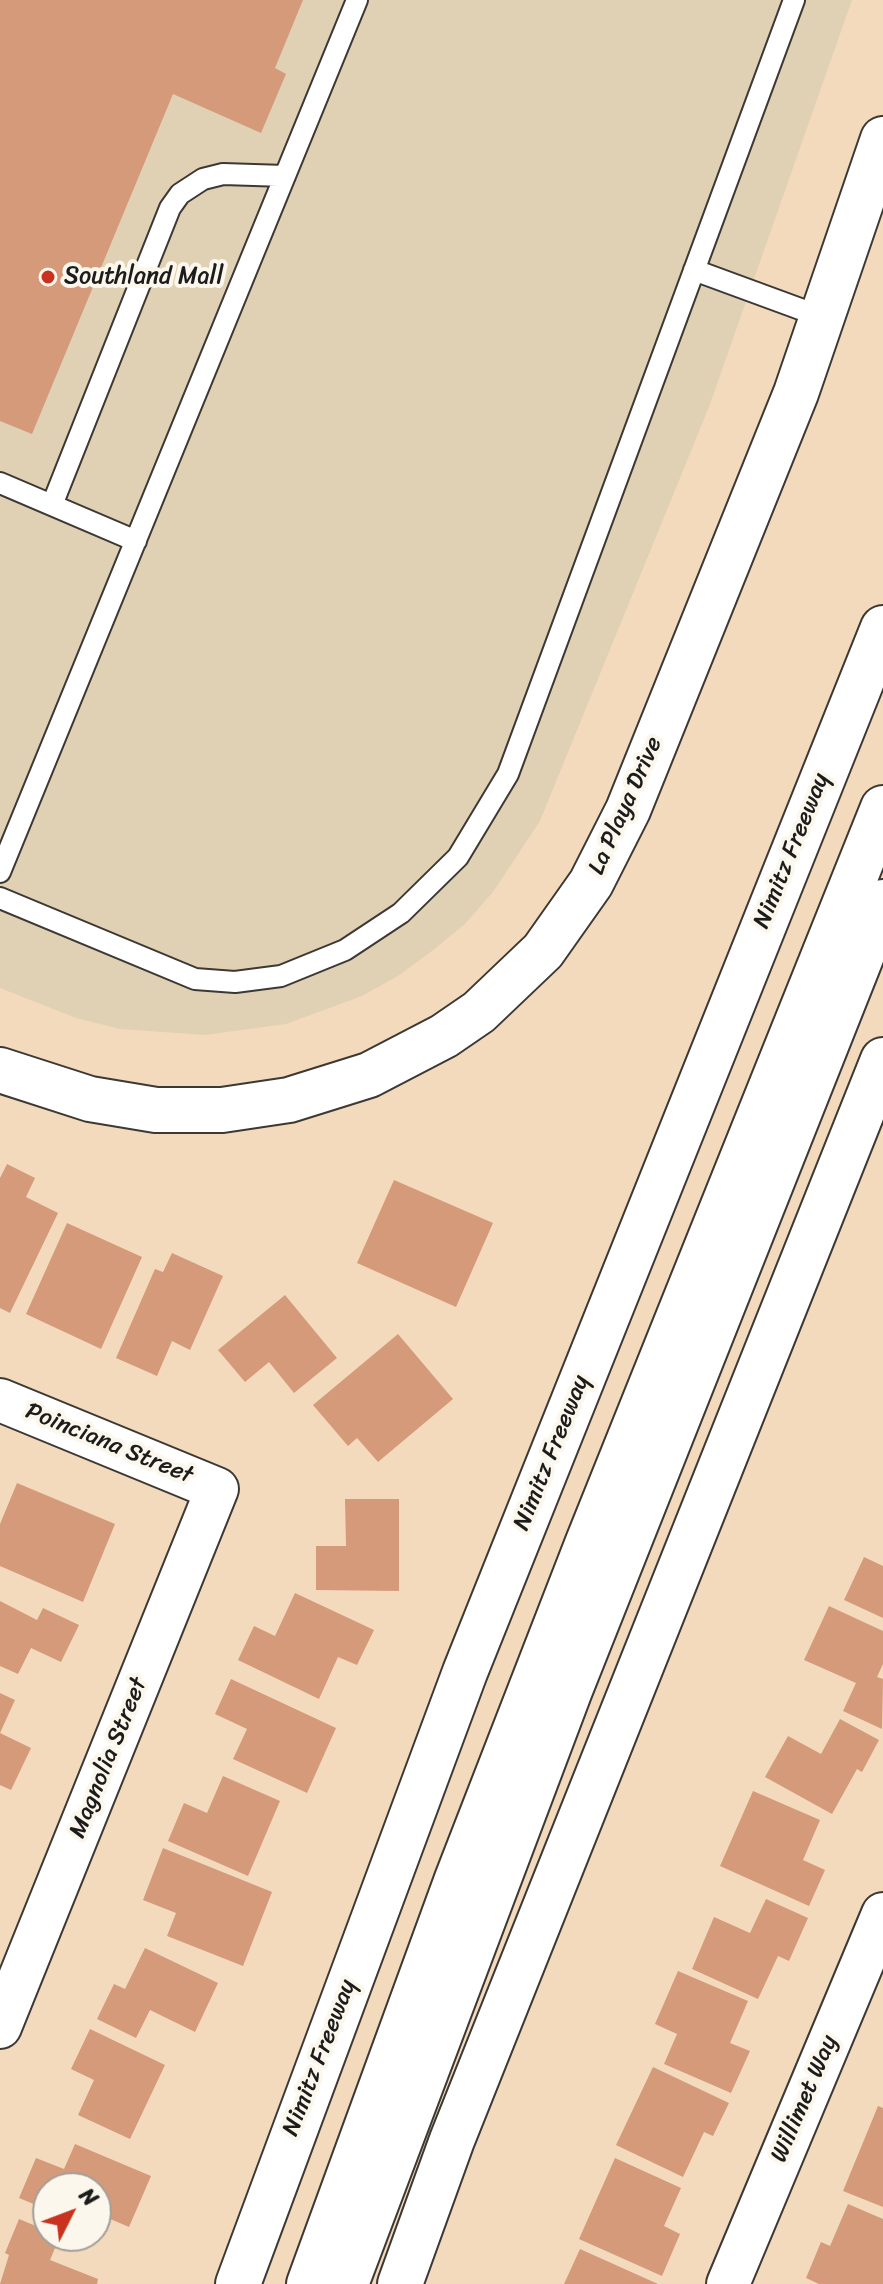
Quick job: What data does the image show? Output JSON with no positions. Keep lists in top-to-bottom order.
{
  "streets": {
    "main road": ["La Playa Drive", "Nimitz Freeway"],
    "street": ["Poinciana Street", "Magnolia Street", "Willimet Way"]
  },
  "crossings": [
    ["Poinciana Street", "Magnolia Street"]
  ],
  "places": ["Southland Mall"],
  "north": "top right"
}
